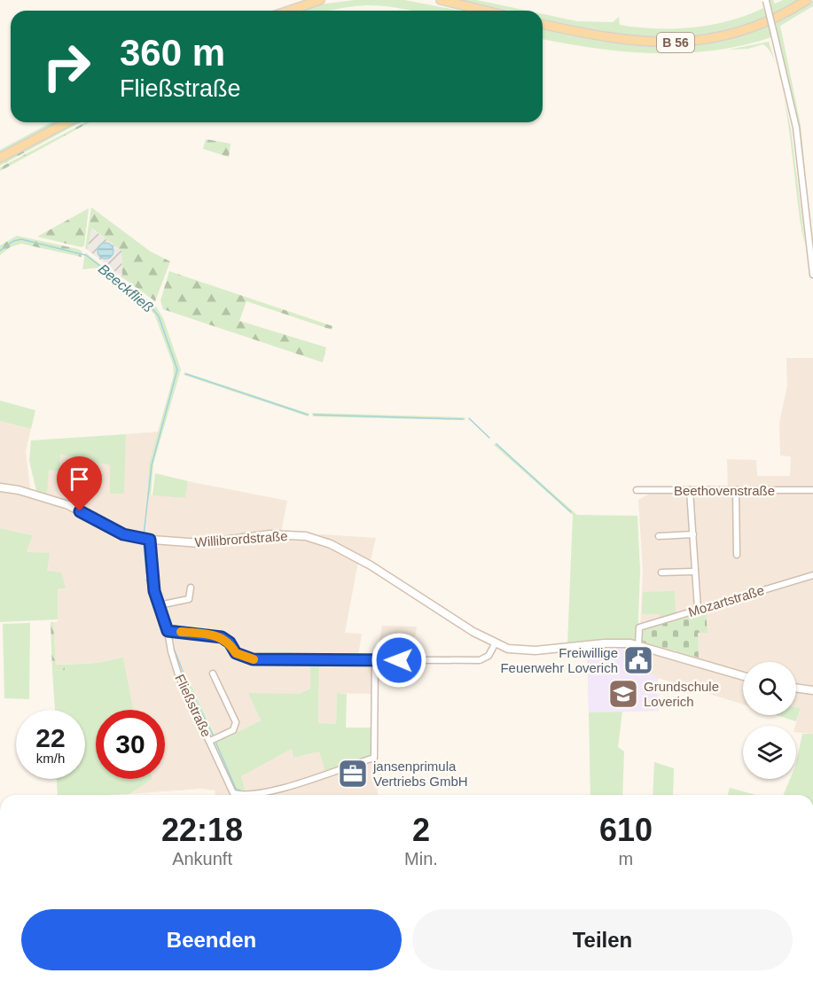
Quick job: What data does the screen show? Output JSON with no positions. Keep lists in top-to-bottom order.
{
  "streets": {
    "main road": ["B 56"],
    "street": [
      "Beethovenstraße",
      "Willibrordstraße",
      "Mozartstraße",
      "Fließstraße"
    ]
  },
  "crossings": [
    ["Willibrordstraße", "Fließstraße"]
  ],
  "water": ["Beeckfließ"],
  "places": {
    "public building": ["Freiwillige Feuerwehr Loverich"],
    "school or university": ["Grundschule Loverich"],
    "office": ["jansenprimula Vertriebs GmbH"]
  },
  "page": {
    "turn": ["360 m", "Fließstraße"],
    "speed": "22 km/h",
    "limit": "30",
    "eta": [
      "22:18",
      "Ankunft",
      "2",
      "Min.",
      "610",
      "m"
    ],
    "buttons": ["Beenden", "Teilen"]
  }
}
